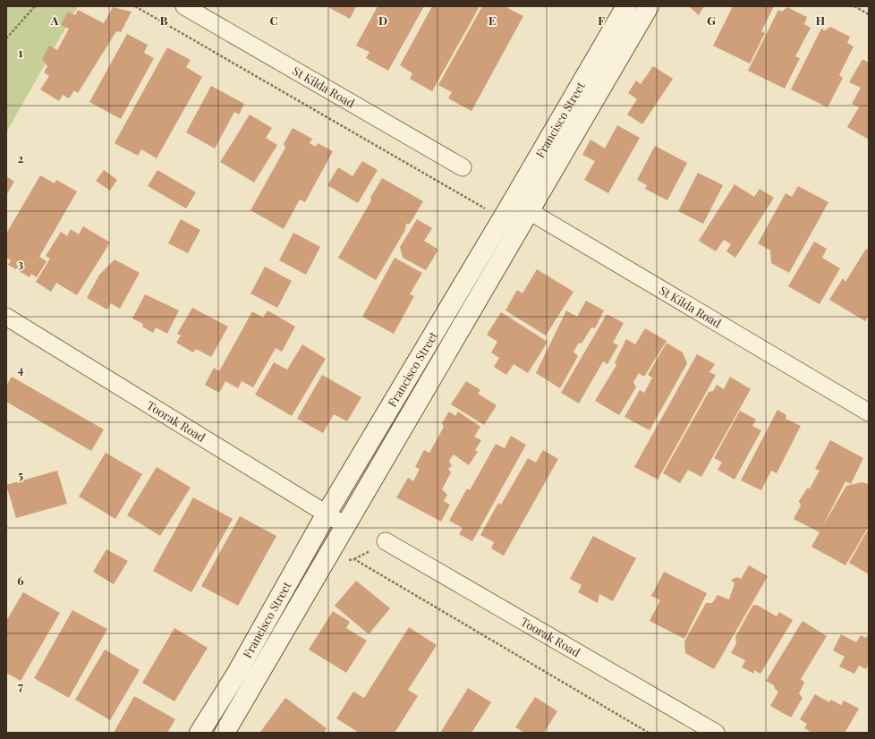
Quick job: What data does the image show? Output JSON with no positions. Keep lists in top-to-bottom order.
{
  "streets": {
    "street": ["St Kilda Road", "Francisco Street", "Toorak Road"]
  },
  "crossings": [
    ["St Kilda Road", "Francisco Street"],
    ["Francisco Street", "Toorak Road"]
  ],
  "grid": {
    "columns": [
      "A",
      "B",
      "C",
      "D",
      "E",
      "F",
      "G",
      "H"
    ],
    "rows": [
      "1",
      "2",
      "3",
      "4",
      "5",
      "6",
      "7"
    ]
  }
}
